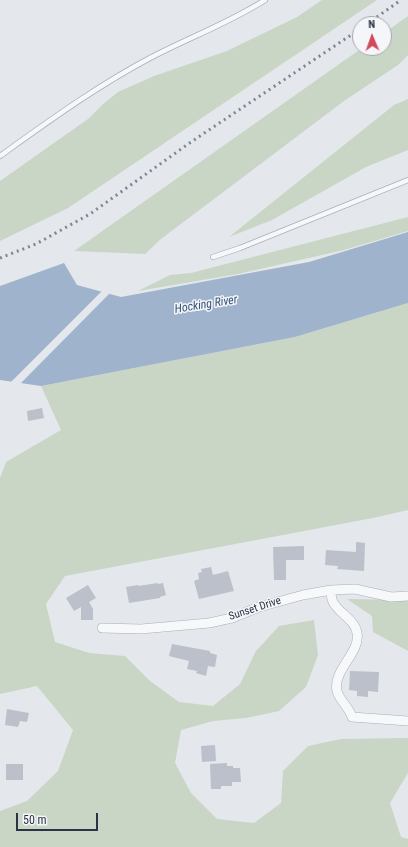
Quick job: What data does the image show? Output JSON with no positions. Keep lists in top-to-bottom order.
{
  "streets": {
    "street": ["Sunset Drive"]
  },
  "water": ["Hocking River"],
  "scale_bar": "50 m",
  "north": "top"
}
